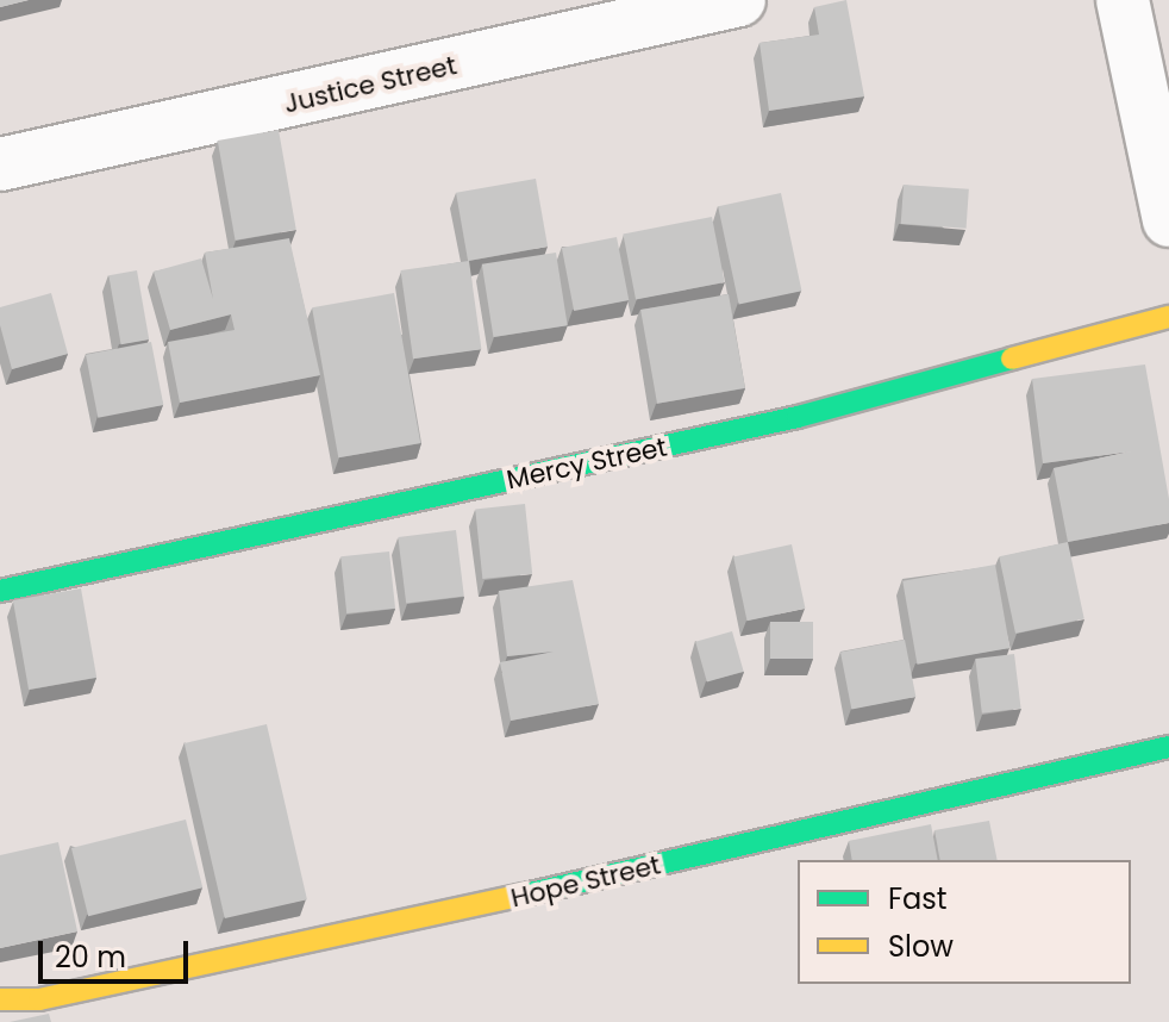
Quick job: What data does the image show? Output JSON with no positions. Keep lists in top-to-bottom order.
{
  "streets": {
    "street": ["Justice Street", "Mercy Street", "Hope Street"]
  },
  "legend": ["Fast", "Slow"],
  "scale_bar": "20 m"
}
